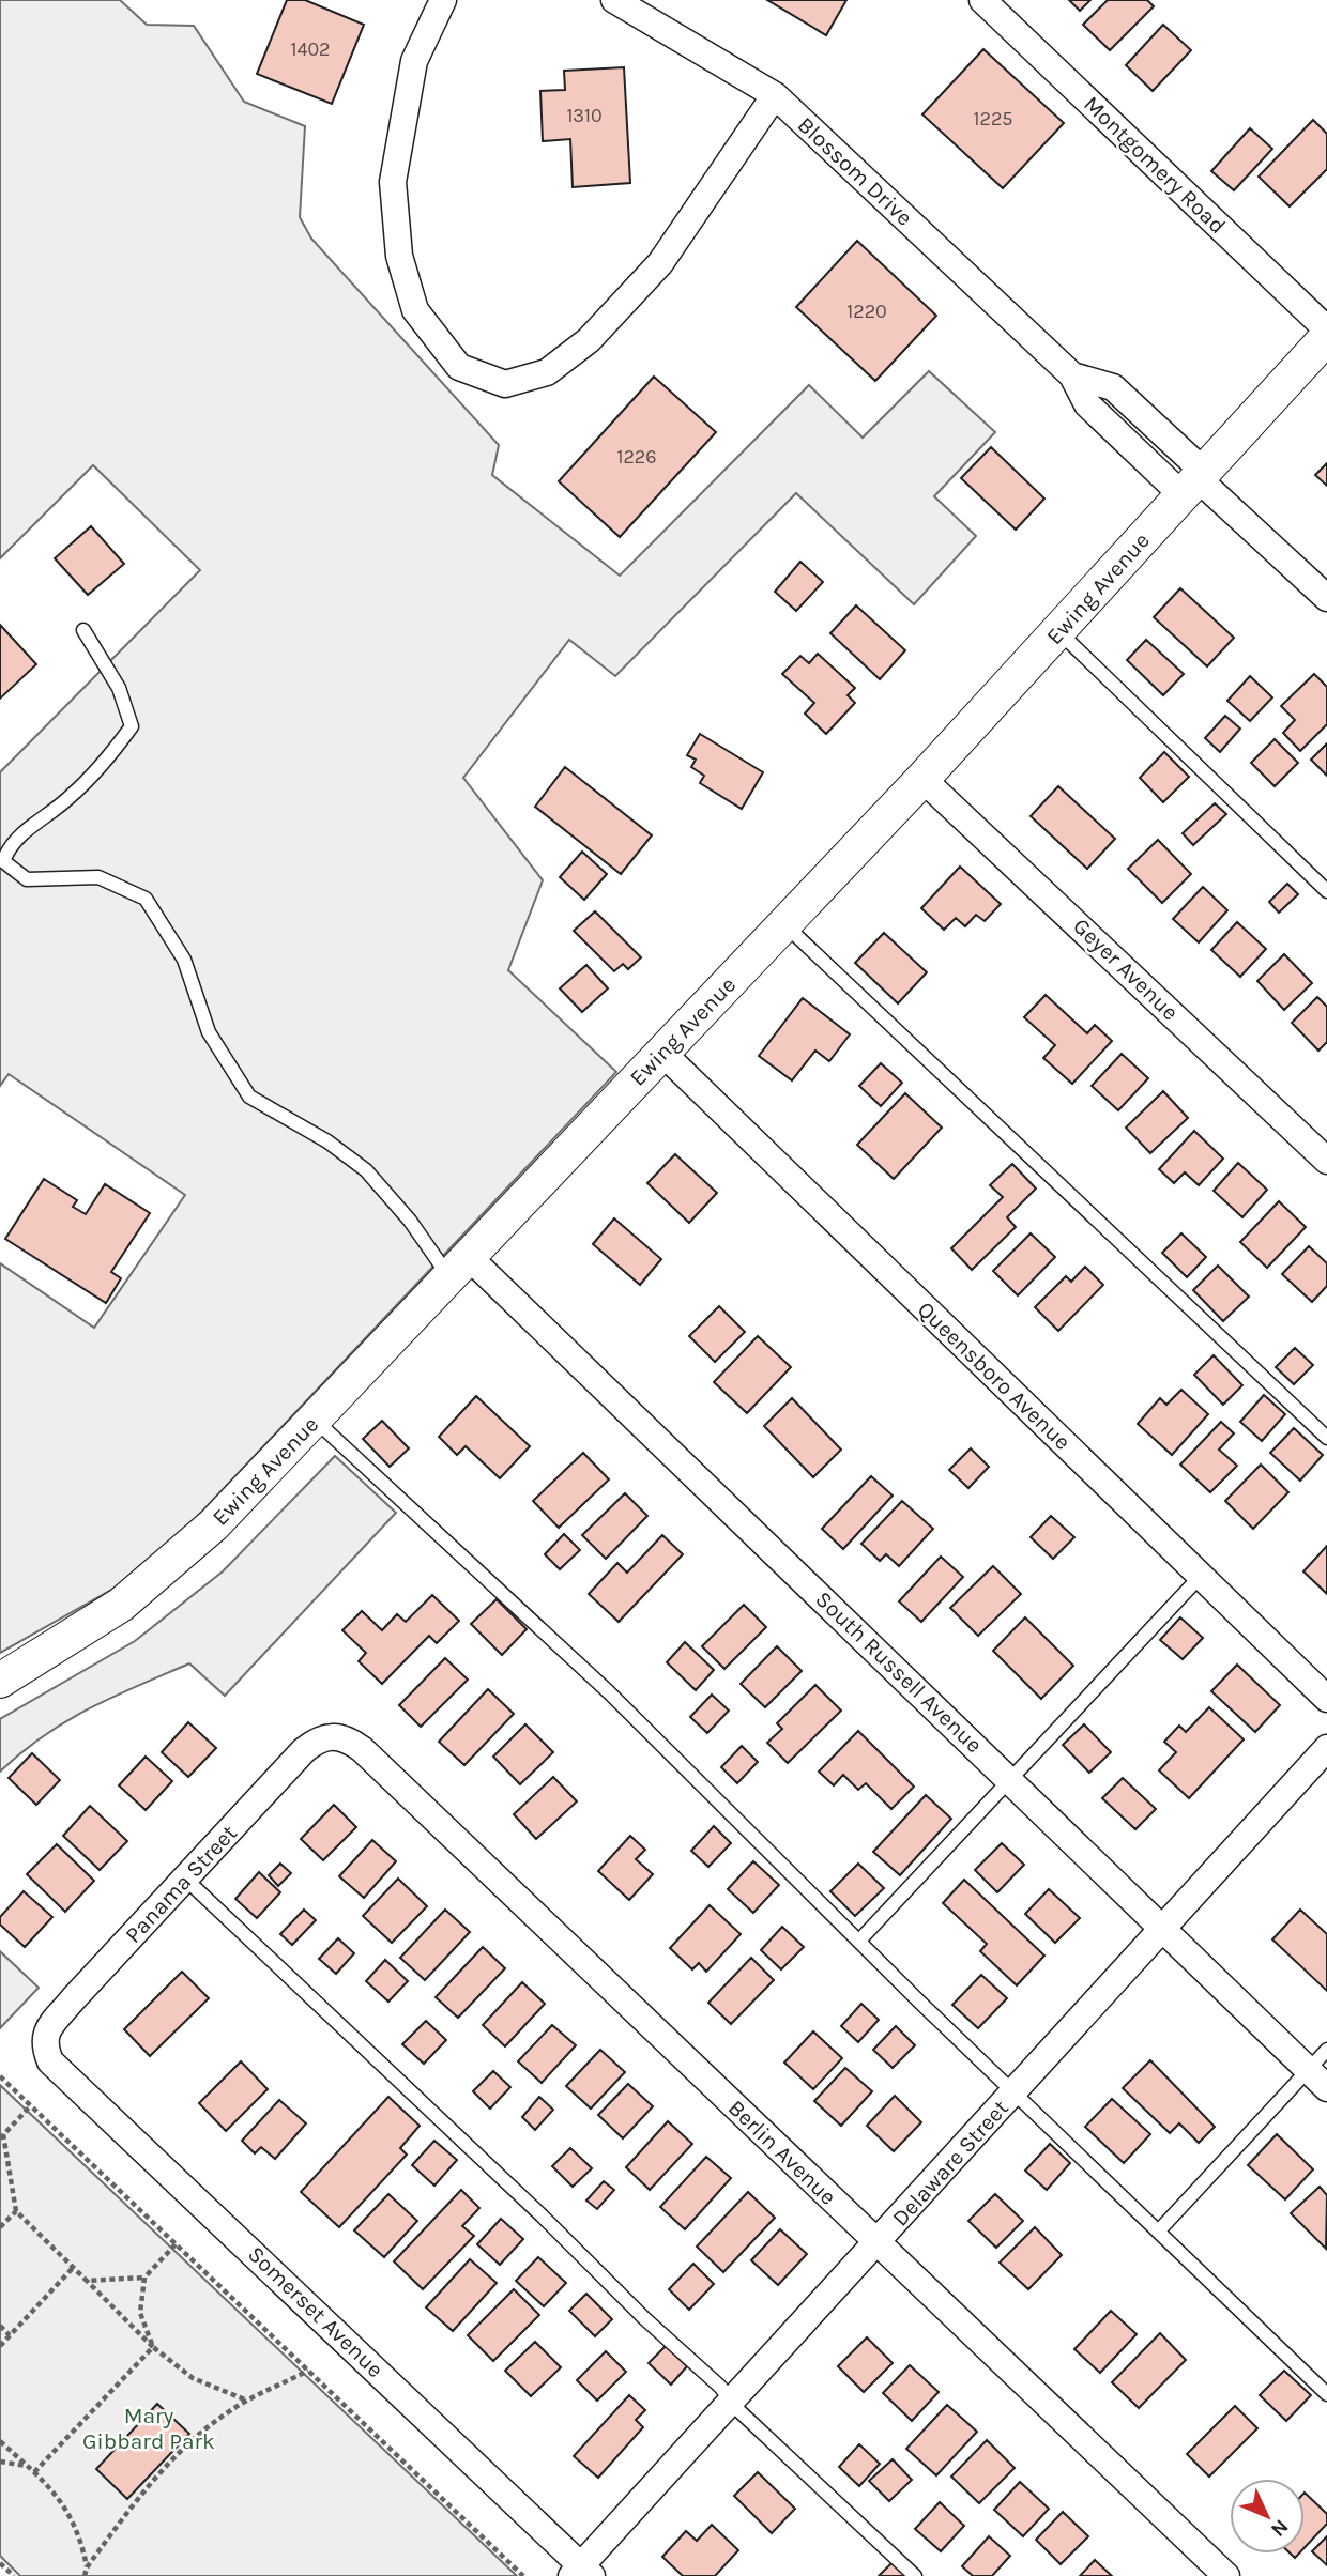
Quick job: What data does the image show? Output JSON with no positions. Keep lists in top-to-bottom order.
{
  "streets": {
    "street": [
      "Montgomery Road",
      "Blossom Drive",
      "Ewing Avenue",
      "Geyer Avenue",
      "Queensboro Avenue",
      "South Russell Avenue",
      "Panama Street",
      "Berlin Avenue",
      "Delaware Street",
      "Somerset Avenue"
    ]
  },
  "crossings": [
    ["Blossom Drive", "Ewing Avenue"],
    ["Ewing Avenue", "Geyer Avenue"],
    ["Ewing Avenue", "Queensboro Avenue"],
    ["Ewing Avenue", "South Russell Avenue"],
    ["South Russell Avenue", "Delaware Street"],
    ["Panama Street", "Berlin Avenue"],
    ["Panama Street", "Somerset Avenue"],
    ["Berlin Avenue", "Delaware Street"],
    ["Delaware Street", "Somerset Avenue"]
  ],
  "parks": ["Mary Gibbard Park"],
  "house_numbers": [
    "1402",
    "1310",
    "1225",
    "1220",
    "1226"
  ],
  "north": "bottom right"
}
